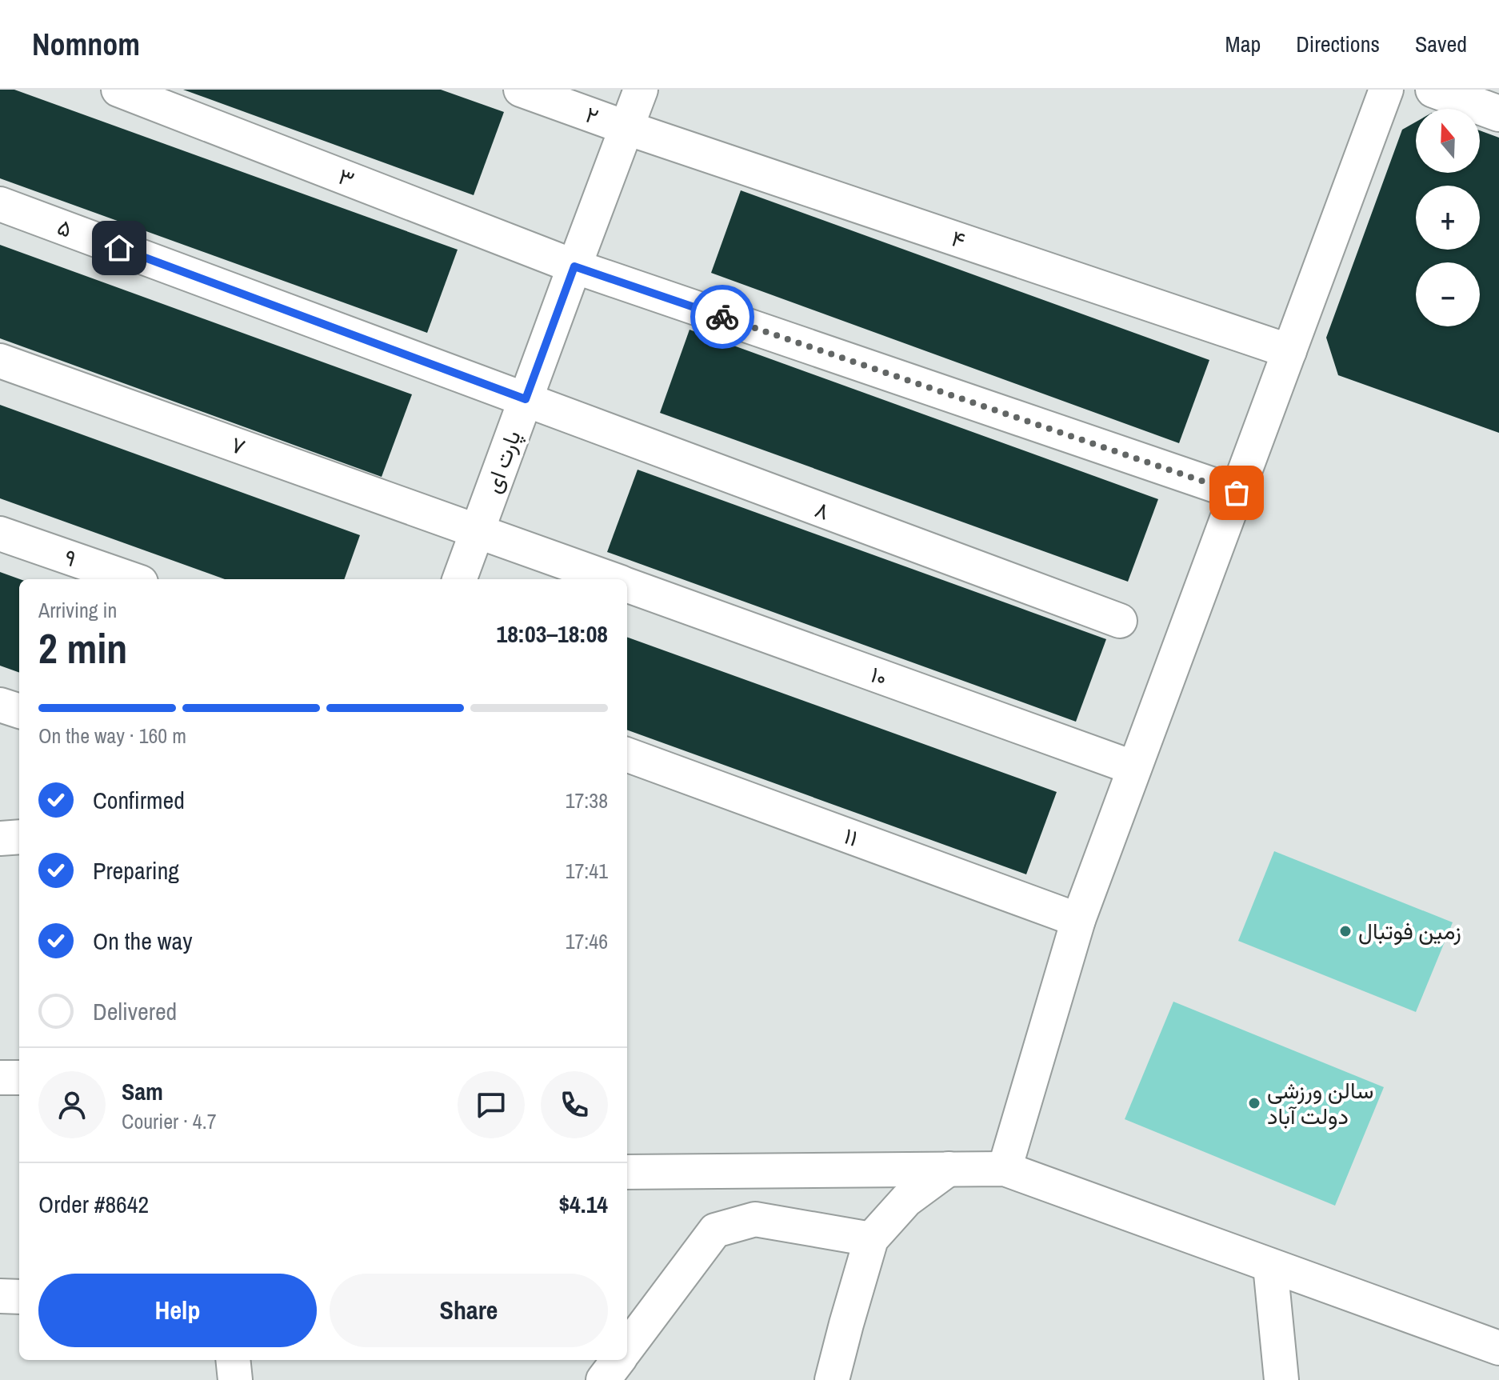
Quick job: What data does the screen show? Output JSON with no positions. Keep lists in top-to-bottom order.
{
  "streets": {
    "street": [
      "۲",
      "۳",
      "۵",
      "۴",
      "۷",
      "پارت ای",
      "۸",
      "۹",
      "۱۰",
      "۱۱"
    ]
  },
  "crossings": [
    ["۲", "۴"],
    ["۲", "پارت ای"],
    ["۳", "پارت ای"],
    ["۵", "پارت ای"],
    ["۵", "۸"],
    ["۴", "پارت ای"],
    ["۷", "پارت ای"],
    ["۷", "۱۰"],
    ["پارت ای", "۸"],
    ["پارت ای", "۱۰"]
  ],
  "places": ["زمین فوتبال", "سالن ورزشی دولت آباد"],
  "north": "top",
  "page": {
    "header": "Nomnom",
    "nav": ["Map", "Directions", "Saved"],
    "map_buttons": ["+", "−"],
    "heading": ["2 min", "Arriving in", "18:03–18:08"],
    "panel": [
      "Sam",
      "Courier · 4.7",
      "Order #8642",
      "$4.14"
    ],
    "bar": "On the way · 160 m",
    "list": [
      ["Confirmed", "17:38"],
      ["Preparing", "17:41"],
      ["On the way", "17:46"],
      "Delivered"
    ],
    "buttons": ["Help", "Share"]
  }
}
